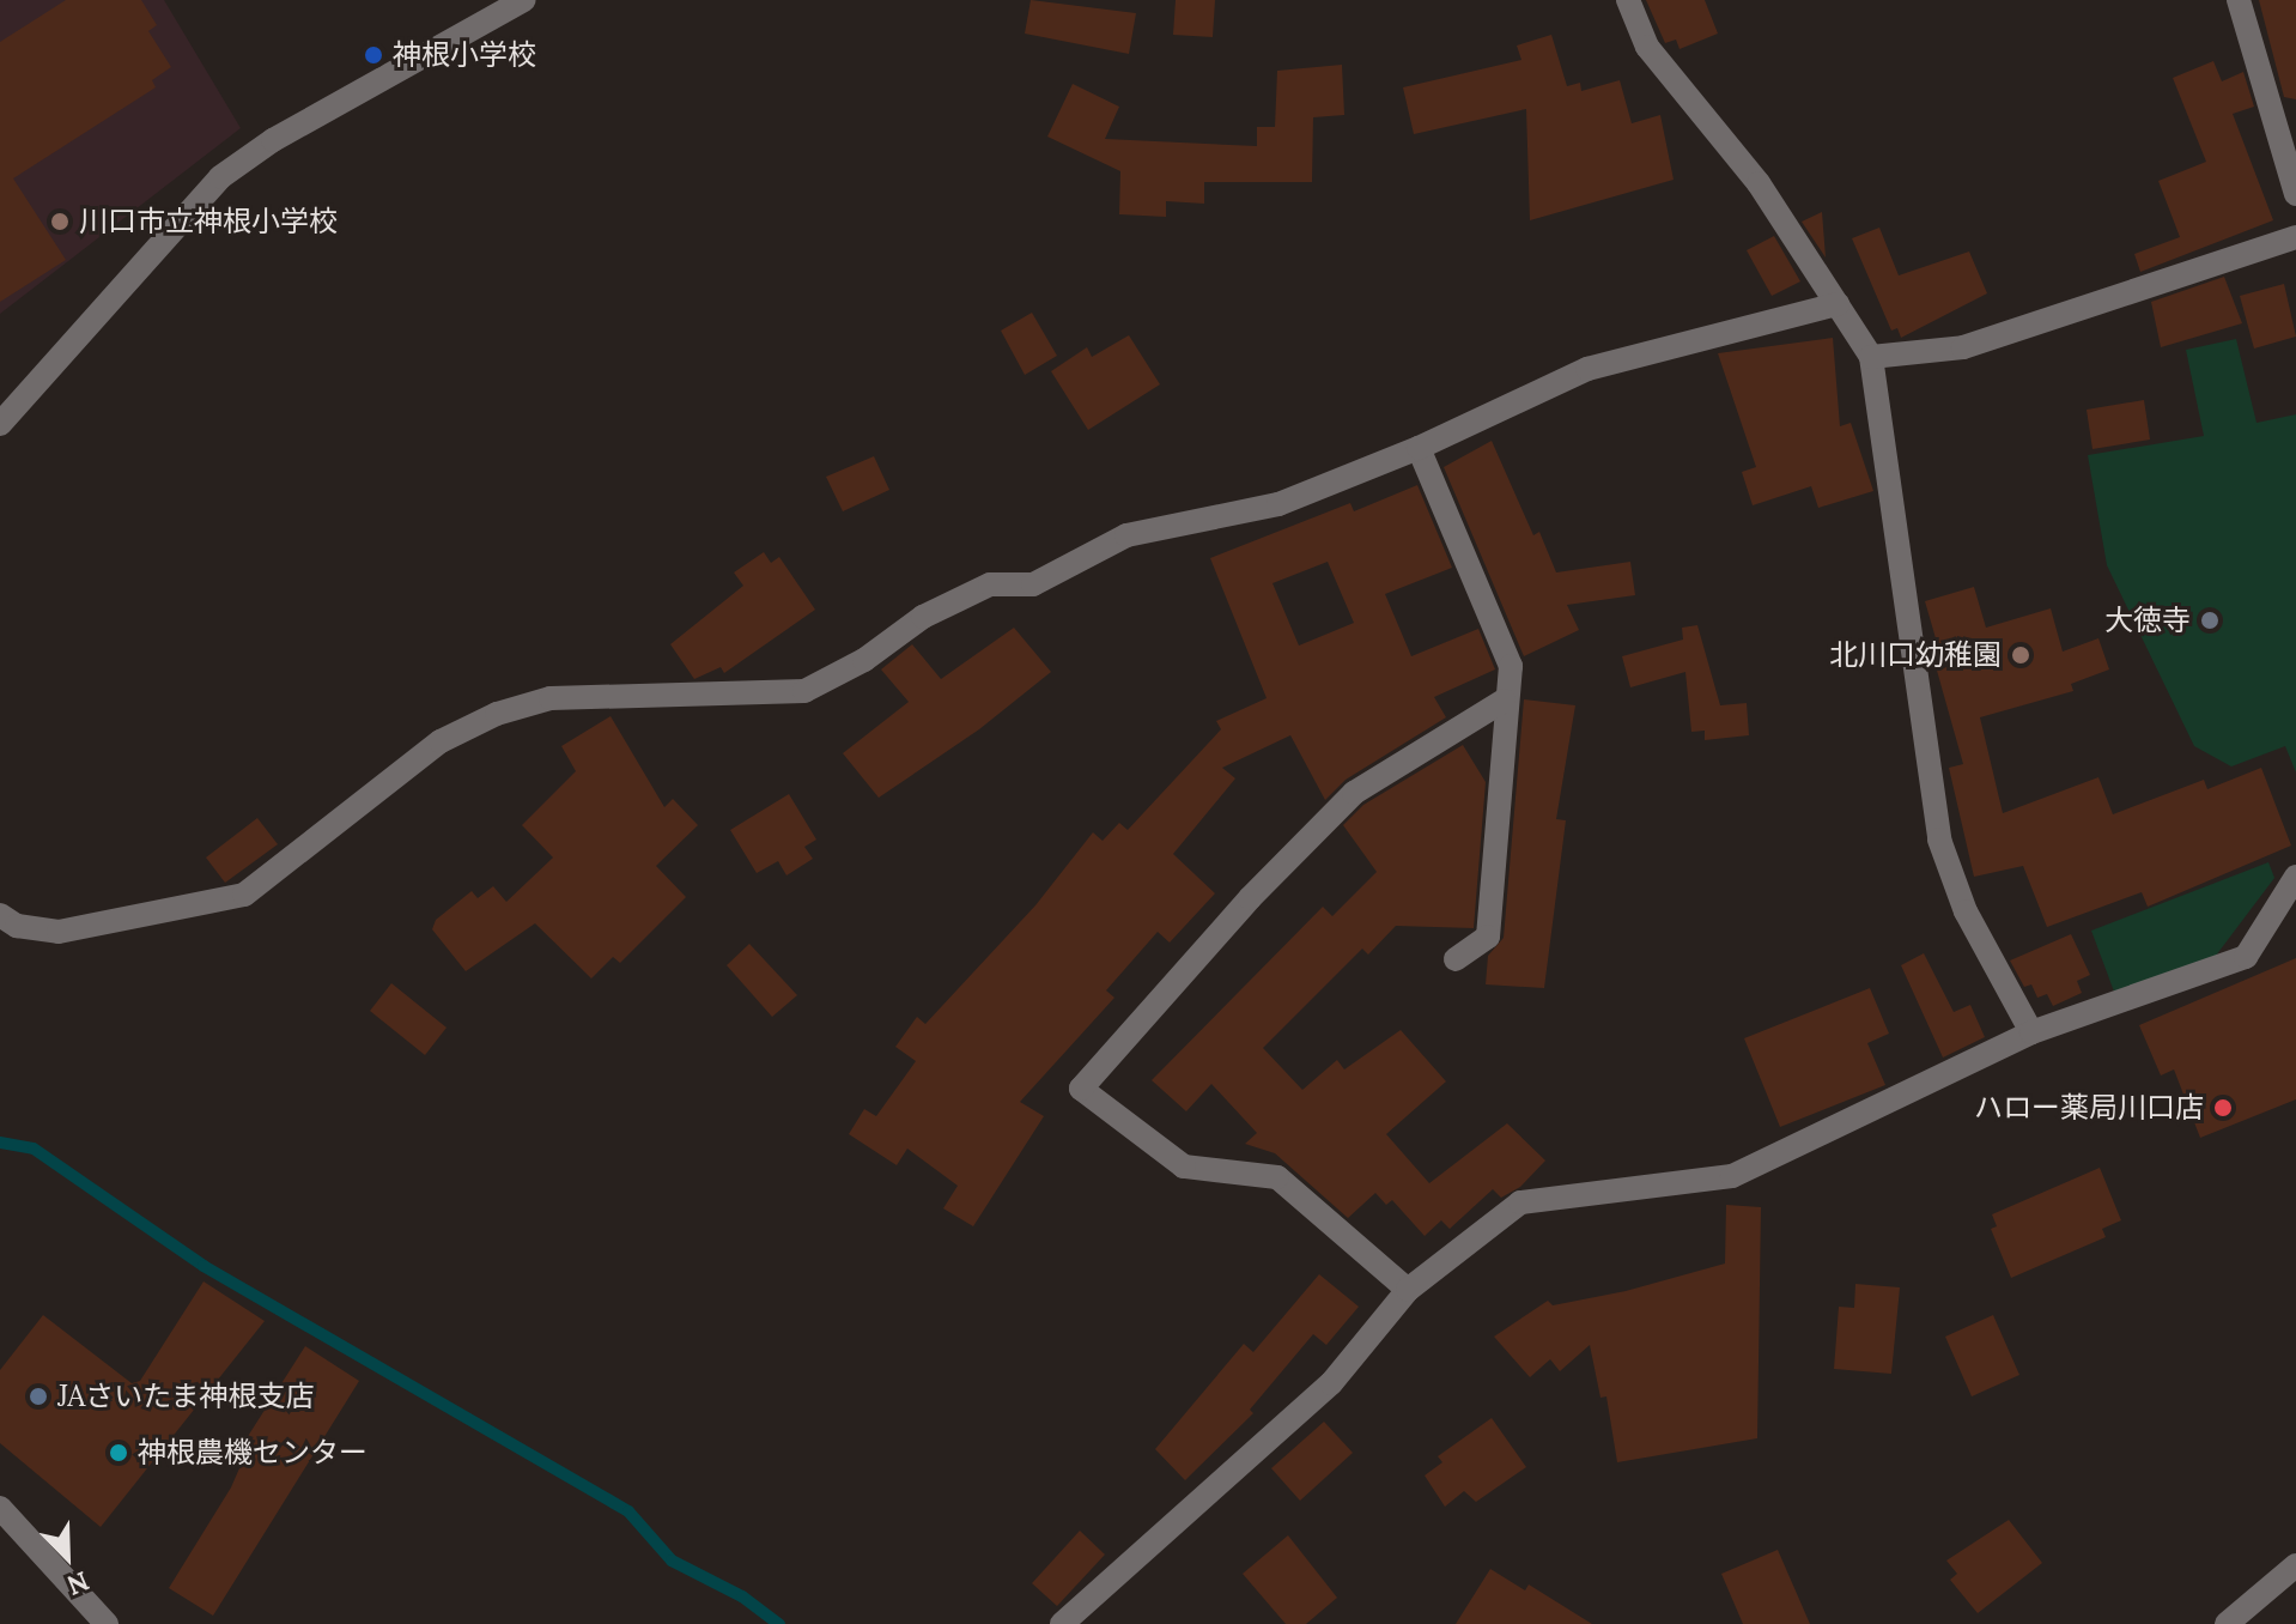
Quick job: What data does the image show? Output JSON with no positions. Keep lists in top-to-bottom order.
{
  "places": [
    "神根小学校",
    "川口市立神根小学校",
    "大徳寺",
    "北川口幼稚園",
    "ハロー薬局川口店",
    "JAさいたま神根支店",
    "神根農機センター"
  ],
  "north": "bottom right"
}
